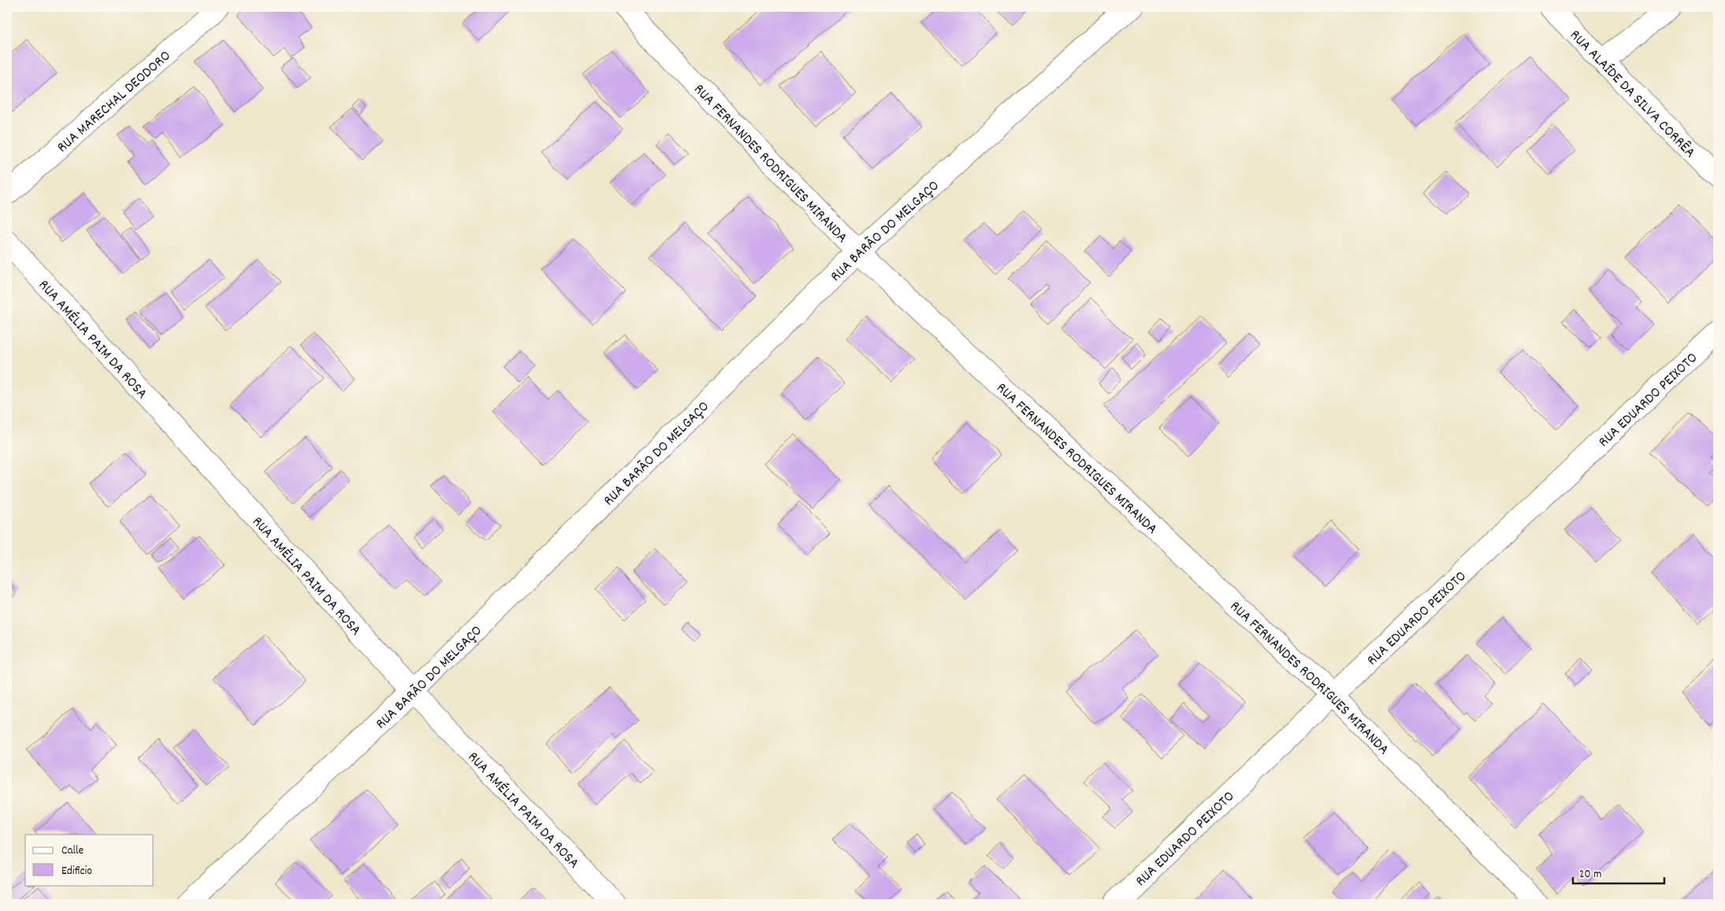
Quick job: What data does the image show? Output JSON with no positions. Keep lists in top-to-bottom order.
{
  "streets": {
    "street": [
      "RUA ALAÍDE DA SILVA CORRÊA",
      "RUA MARECHAL DEODORO",
      "RUA FERNANDES RODRIGUES MIRANDA",
      "RUA BARÃO DO MELGAÇO",
      "RUA AMÉLIA PAIM DA ROSA",
      "RUA EDUARDO PEIXOTO"
    ]
  },
  "crossings": [
    ["RUA FERNANDES RODRIGUES MIRANDA", "RUA BARÃO DO MELGAÇO"],
    ["RUA FERNANDES RODRIGUES MIRANDA", "RUA EDUARDO PEIXOTO"],
    ["RUA BARÃO DO MELGAÇO", "RUA AMÉLIA PAIM DA ROSA"]
  ],
  "legend": ["Calle", "Edificio"],
  "scale_bar": "20 m"
}
